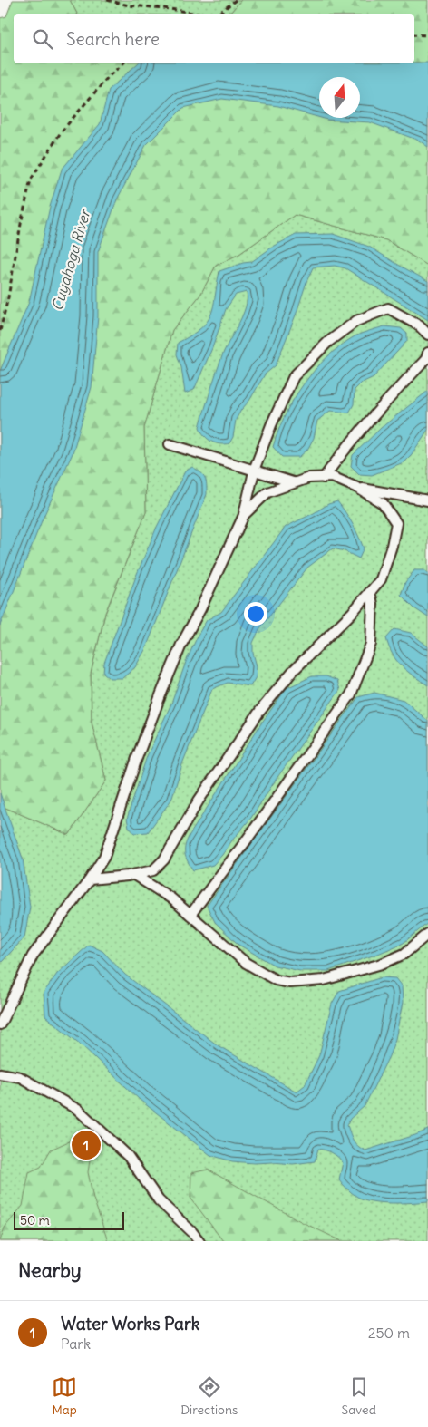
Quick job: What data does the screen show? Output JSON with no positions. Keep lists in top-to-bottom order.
{
  "water": ["Cuyahoga River"],
  "scale_bar": "50 m",
  "north": "top",
  "page": {
    "search": "Search here",
    "pins": "1",
    "scale": "50 m",
    "heading": "Nearby",
    "list": [
      {
        "mark": "1",
        "name": "Water Works Park",
        "note": "Park",
        "value": "250 m"
      }
    ],
    "nav": ["Map", "Directions", "Saved"]
  }
}
